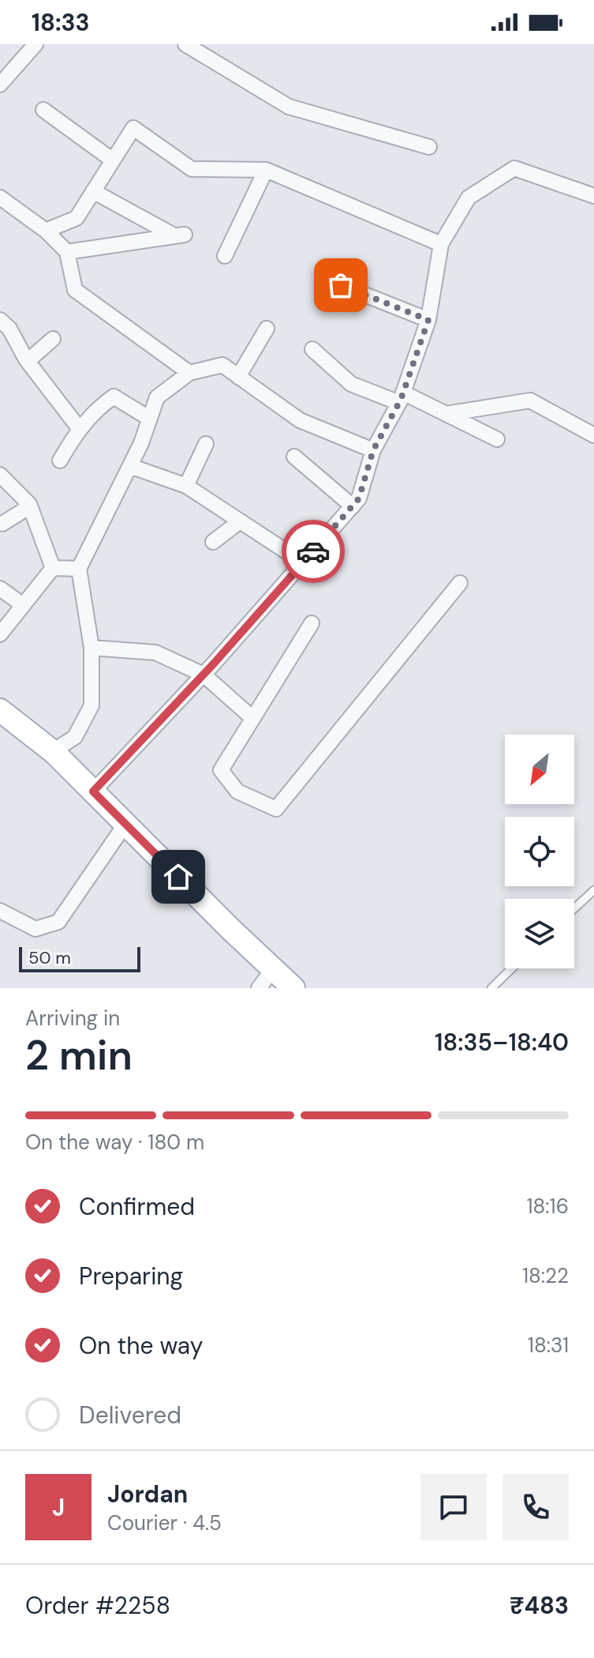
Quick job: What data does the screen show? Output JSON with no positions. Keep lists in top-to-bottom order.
{
  "scale_bar": "50 m",
  "north": "bottom left",
  "page": {
    "status": "18:33",
    "scale": "50 m",
    "heading": ["2 min", "Arriving in", "18:35–18:40"],
    "panel": [
      "Jordan",
      "Courier · 4.5",
      "Order #2258",
      "₹483"
    ],
    "bar": "On the way · 180 m",
    "list": [
      ["Confirmed", "18:16"],
      ["Preparing", "18:22"],
      ["On the way", "18:31"],
      "Delivered"
    ],
    "round": "J"
  }
}
